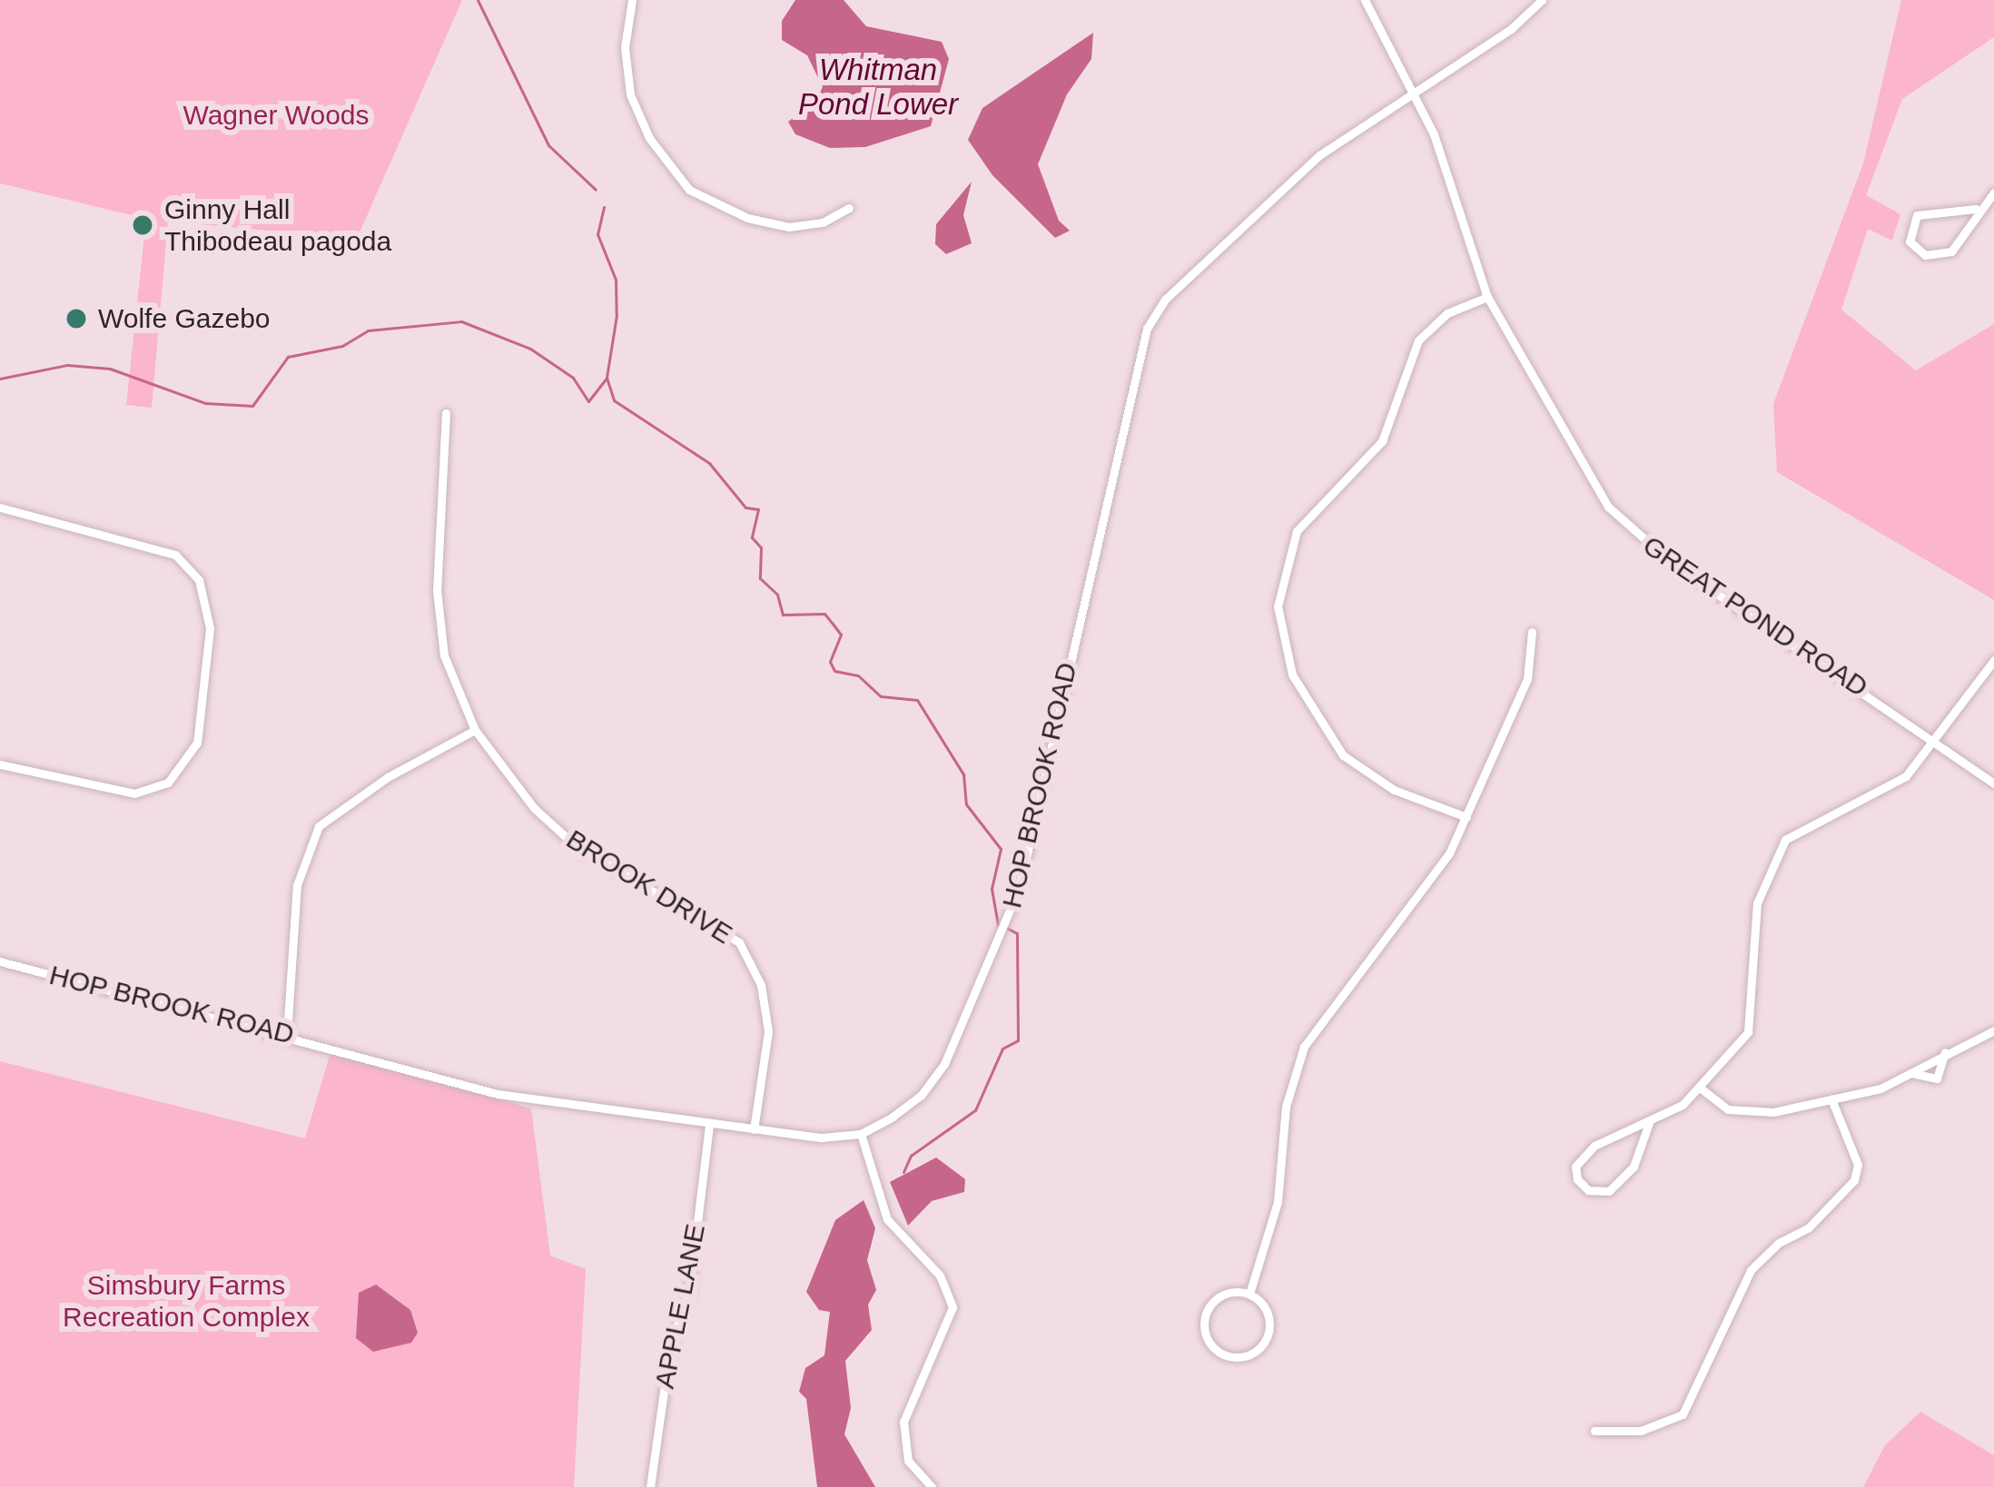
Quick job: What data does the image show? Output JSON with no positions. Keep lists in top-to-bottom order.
{
  "streets": {
    "street": [
      "GREAT POND ROAD",
      "HOP BROOK ROAD",
      "BROOK DRIVE",
      "APPLE LANE"
    ]
  },
  "crossings": [
    ["GREAT POND ROAD", "HOP BROOK ROAD"],
    ["HOP BROOK ROAD", "BROOK DRIVE"],
    ["HOP BROOK ROAD", "APPLE LANE"]
  ],
  "water": ["Whitman Pond Lower"],
  "parks": ["Wagner Woods", "Simsbury Farms Recreation Complex"],
  "places": ["Ginny Hall Thibodeau pagoda", "Wolfe Gazebo"]
}
